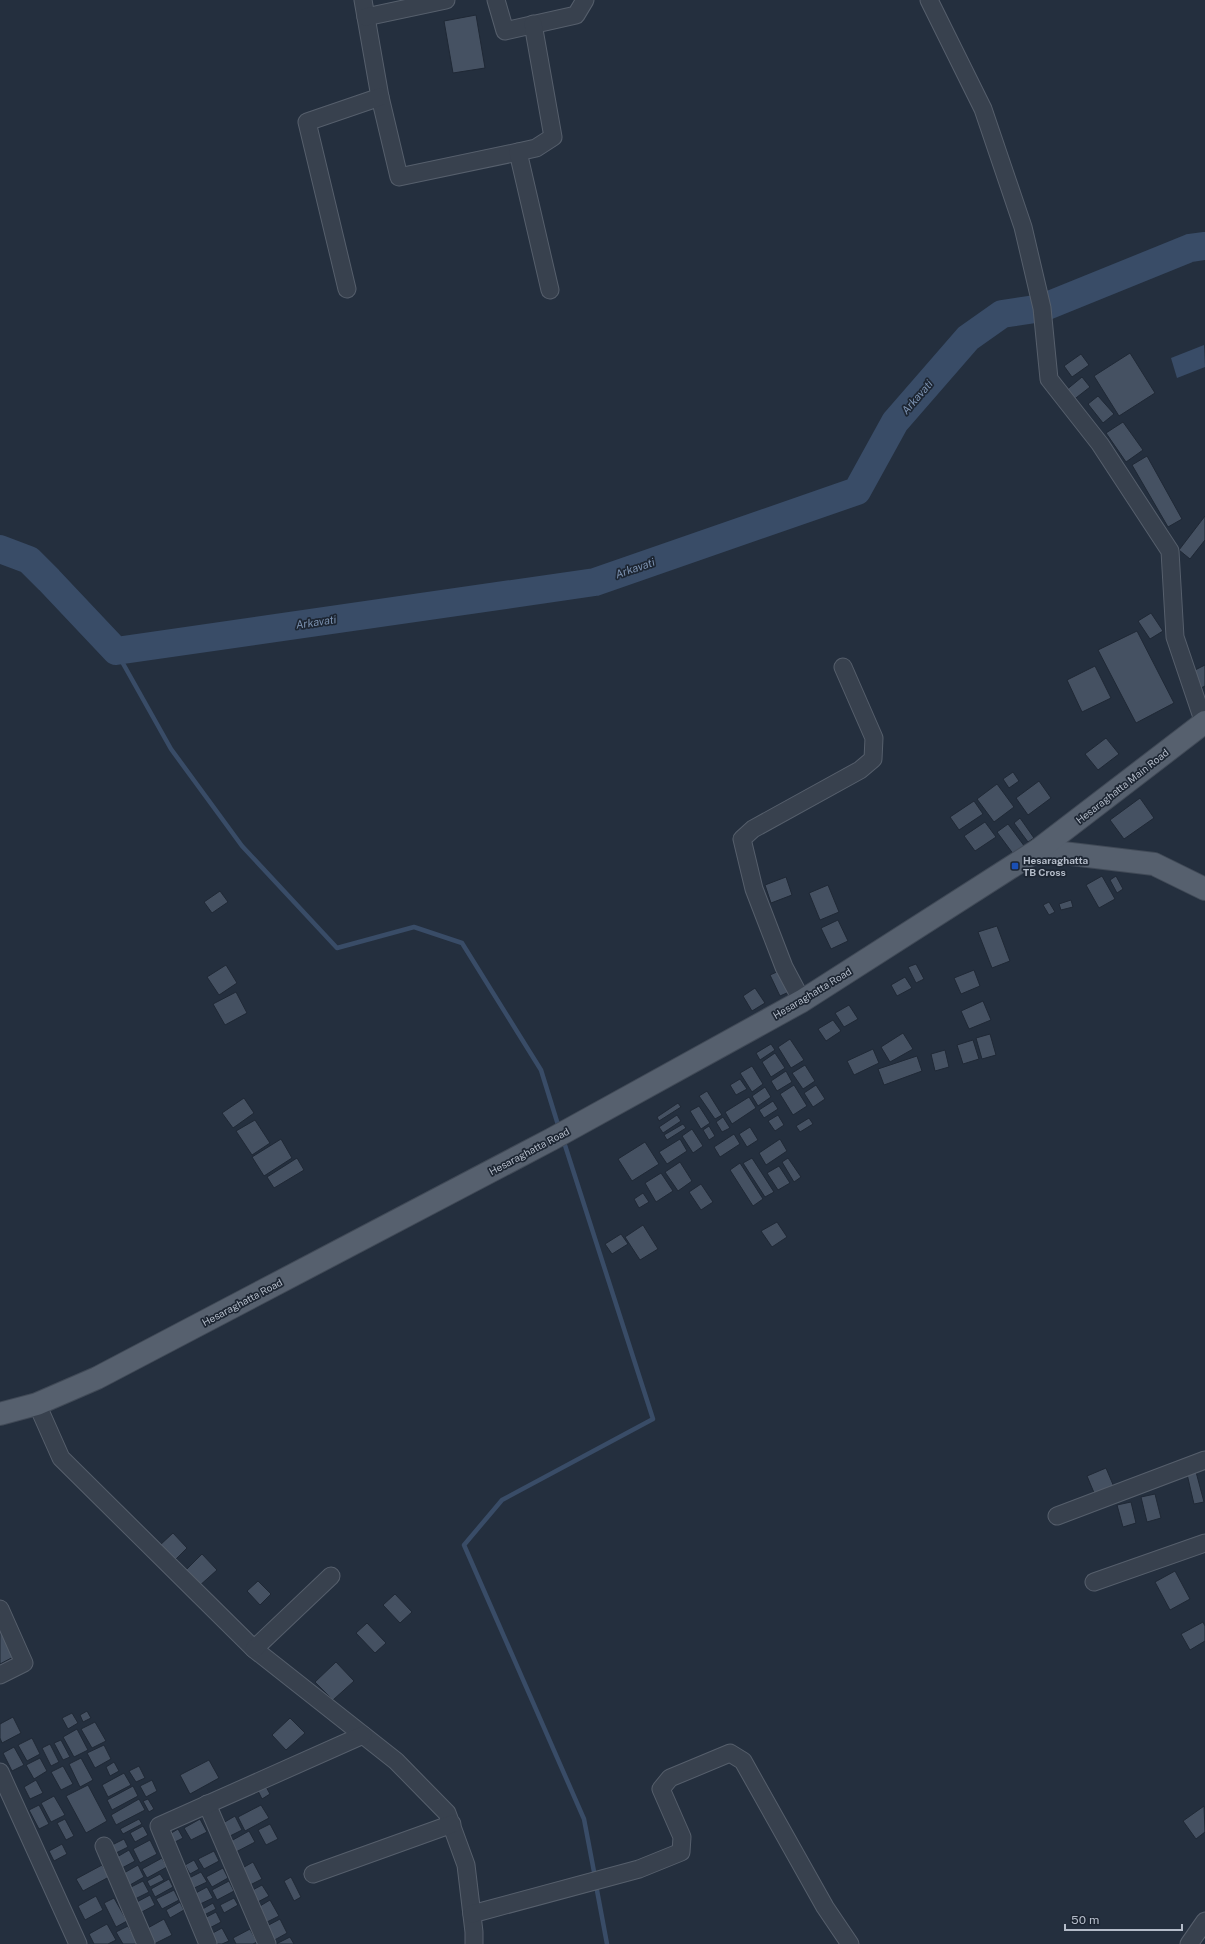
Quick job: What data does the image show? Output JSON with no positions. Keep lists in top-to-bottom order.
{
  "streets": {
    "main road": ["Hesaraghatta Main Road", "Hesaraghatta Road"]
  },
  "crossings": [
    ["Hesaraghatta Main Road", "Hesaraghatta Road"]
  ],
  "water": ["Arkavati"],
  "places": {
    "transit": ["Hesaraghatta TB Cross"]
  },
  "scale_bar": "50 m"
}
